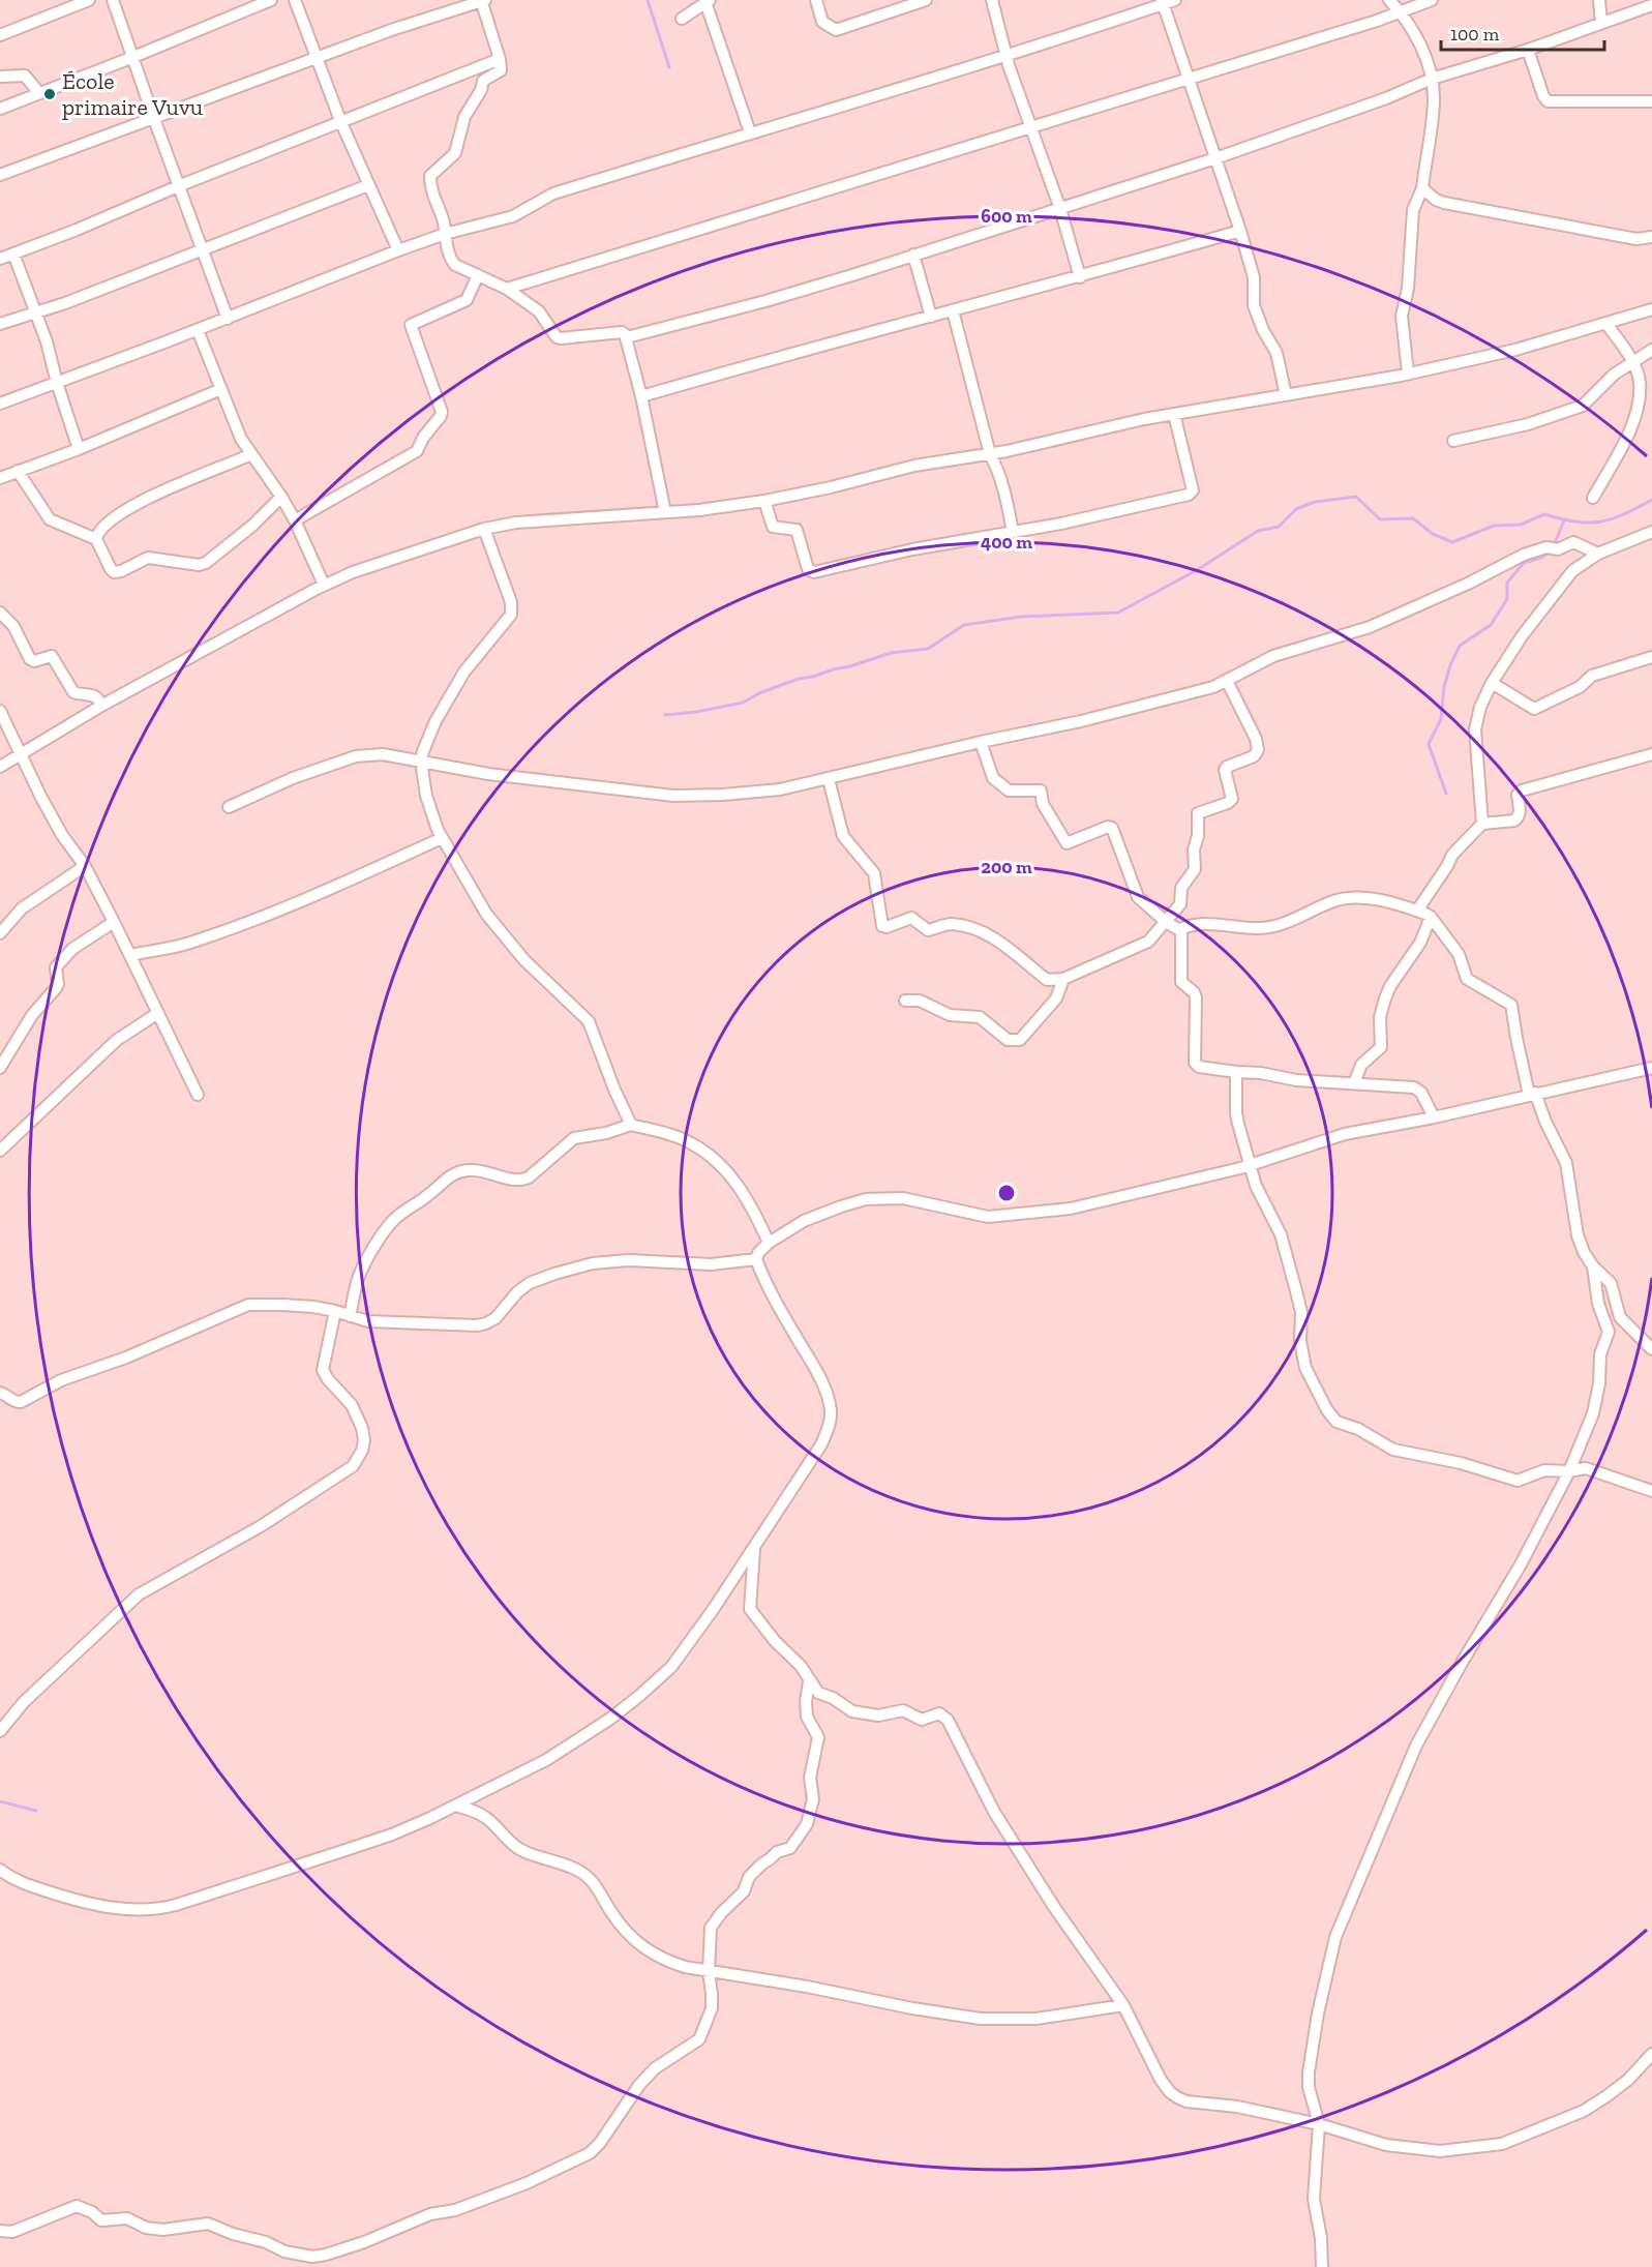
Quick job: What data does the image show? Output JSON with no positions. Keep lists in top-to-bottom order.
{
  "places": ["École primaire Vuvu"],
  "scale_bar": "100 m",
  "rings": ["600 m", "400 m", "200 m"]
}
